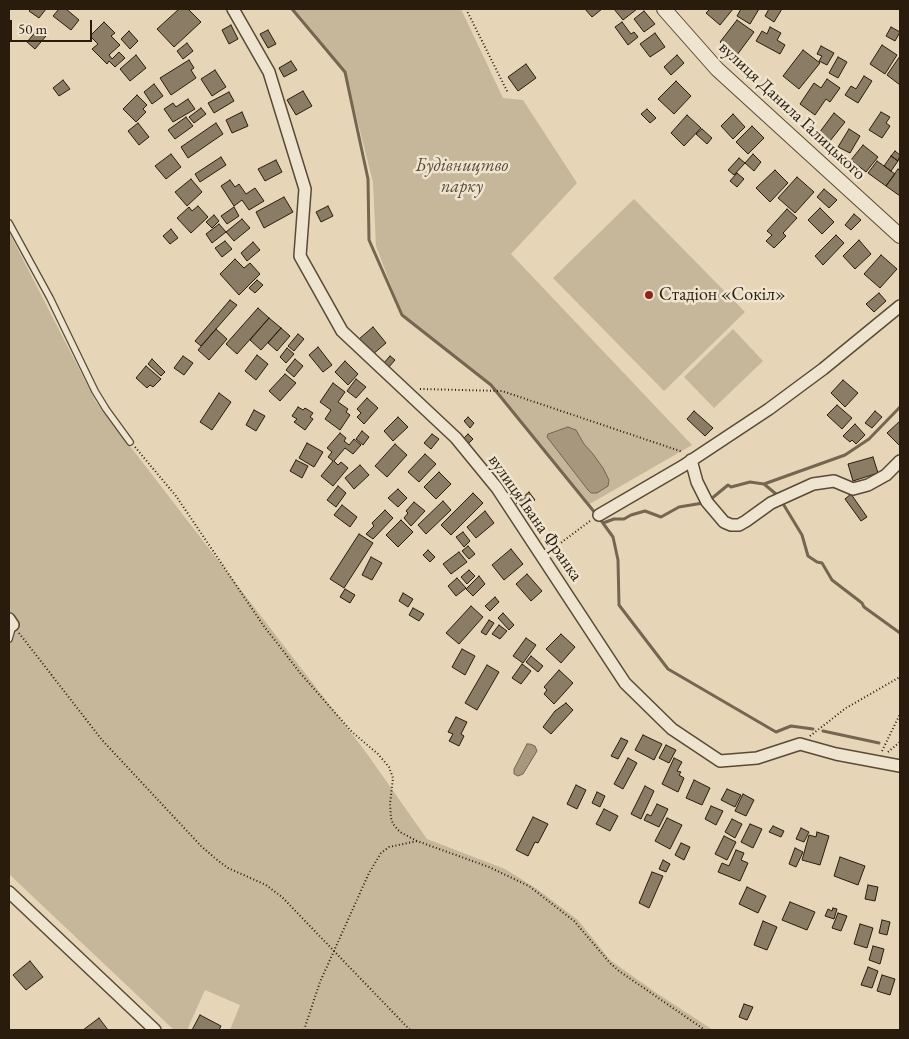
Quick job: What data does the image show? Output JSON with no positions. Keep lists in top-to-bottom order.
{
  "streets": {
    "street": ["вулиця Данила Галицького", "вулиця Івана Франка"]
  },
  "parks": ["Будівництво парку"],
  "places": ["Стадіон «Сокіл»"],
  "scale_bar": "50 m"
}
